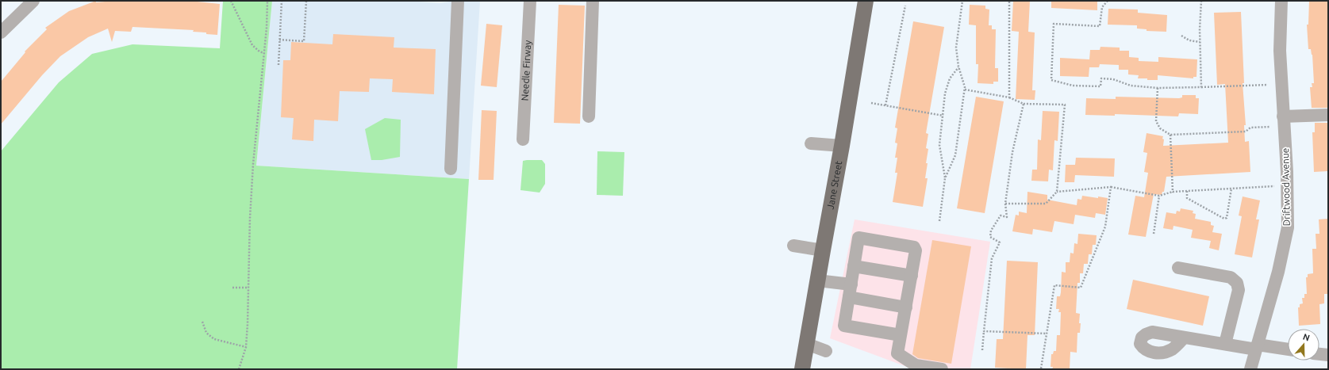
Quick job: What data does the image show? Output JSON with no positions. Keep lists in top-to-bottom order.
{
  "streets": {
    "main road": ["Jane Street"],
    "street": ["Needle Firway", "Driftwood Avenue"]
  },
  "north": "top"
}
